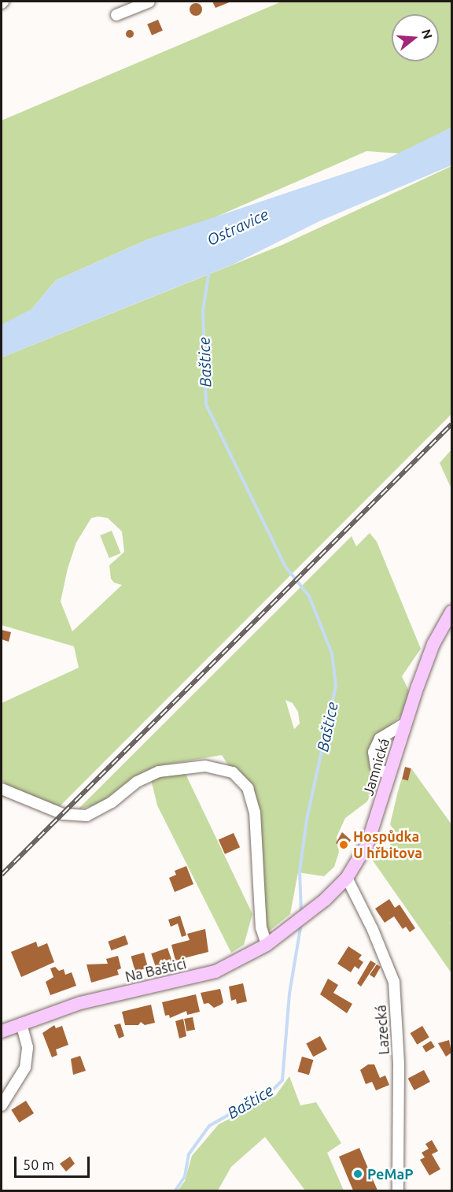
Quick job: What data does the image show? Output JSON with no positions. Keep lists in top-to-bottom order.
{
  "streets": {
    "main road": ["Jamnická", "Na Baštici"],
    "street": ["Lazecká"]
  },
  "crossings": [
    ["Jamnická", "Na Baštici"],
    ["Jamnická", "Lazecká"]
  ],
  "water": ["Ostravice", "Baštice"],
  "places": ["Hospůdka U hřbitova", "PeMaP"],
  "scale_bar": "50 m",
  "north": "right"
}
